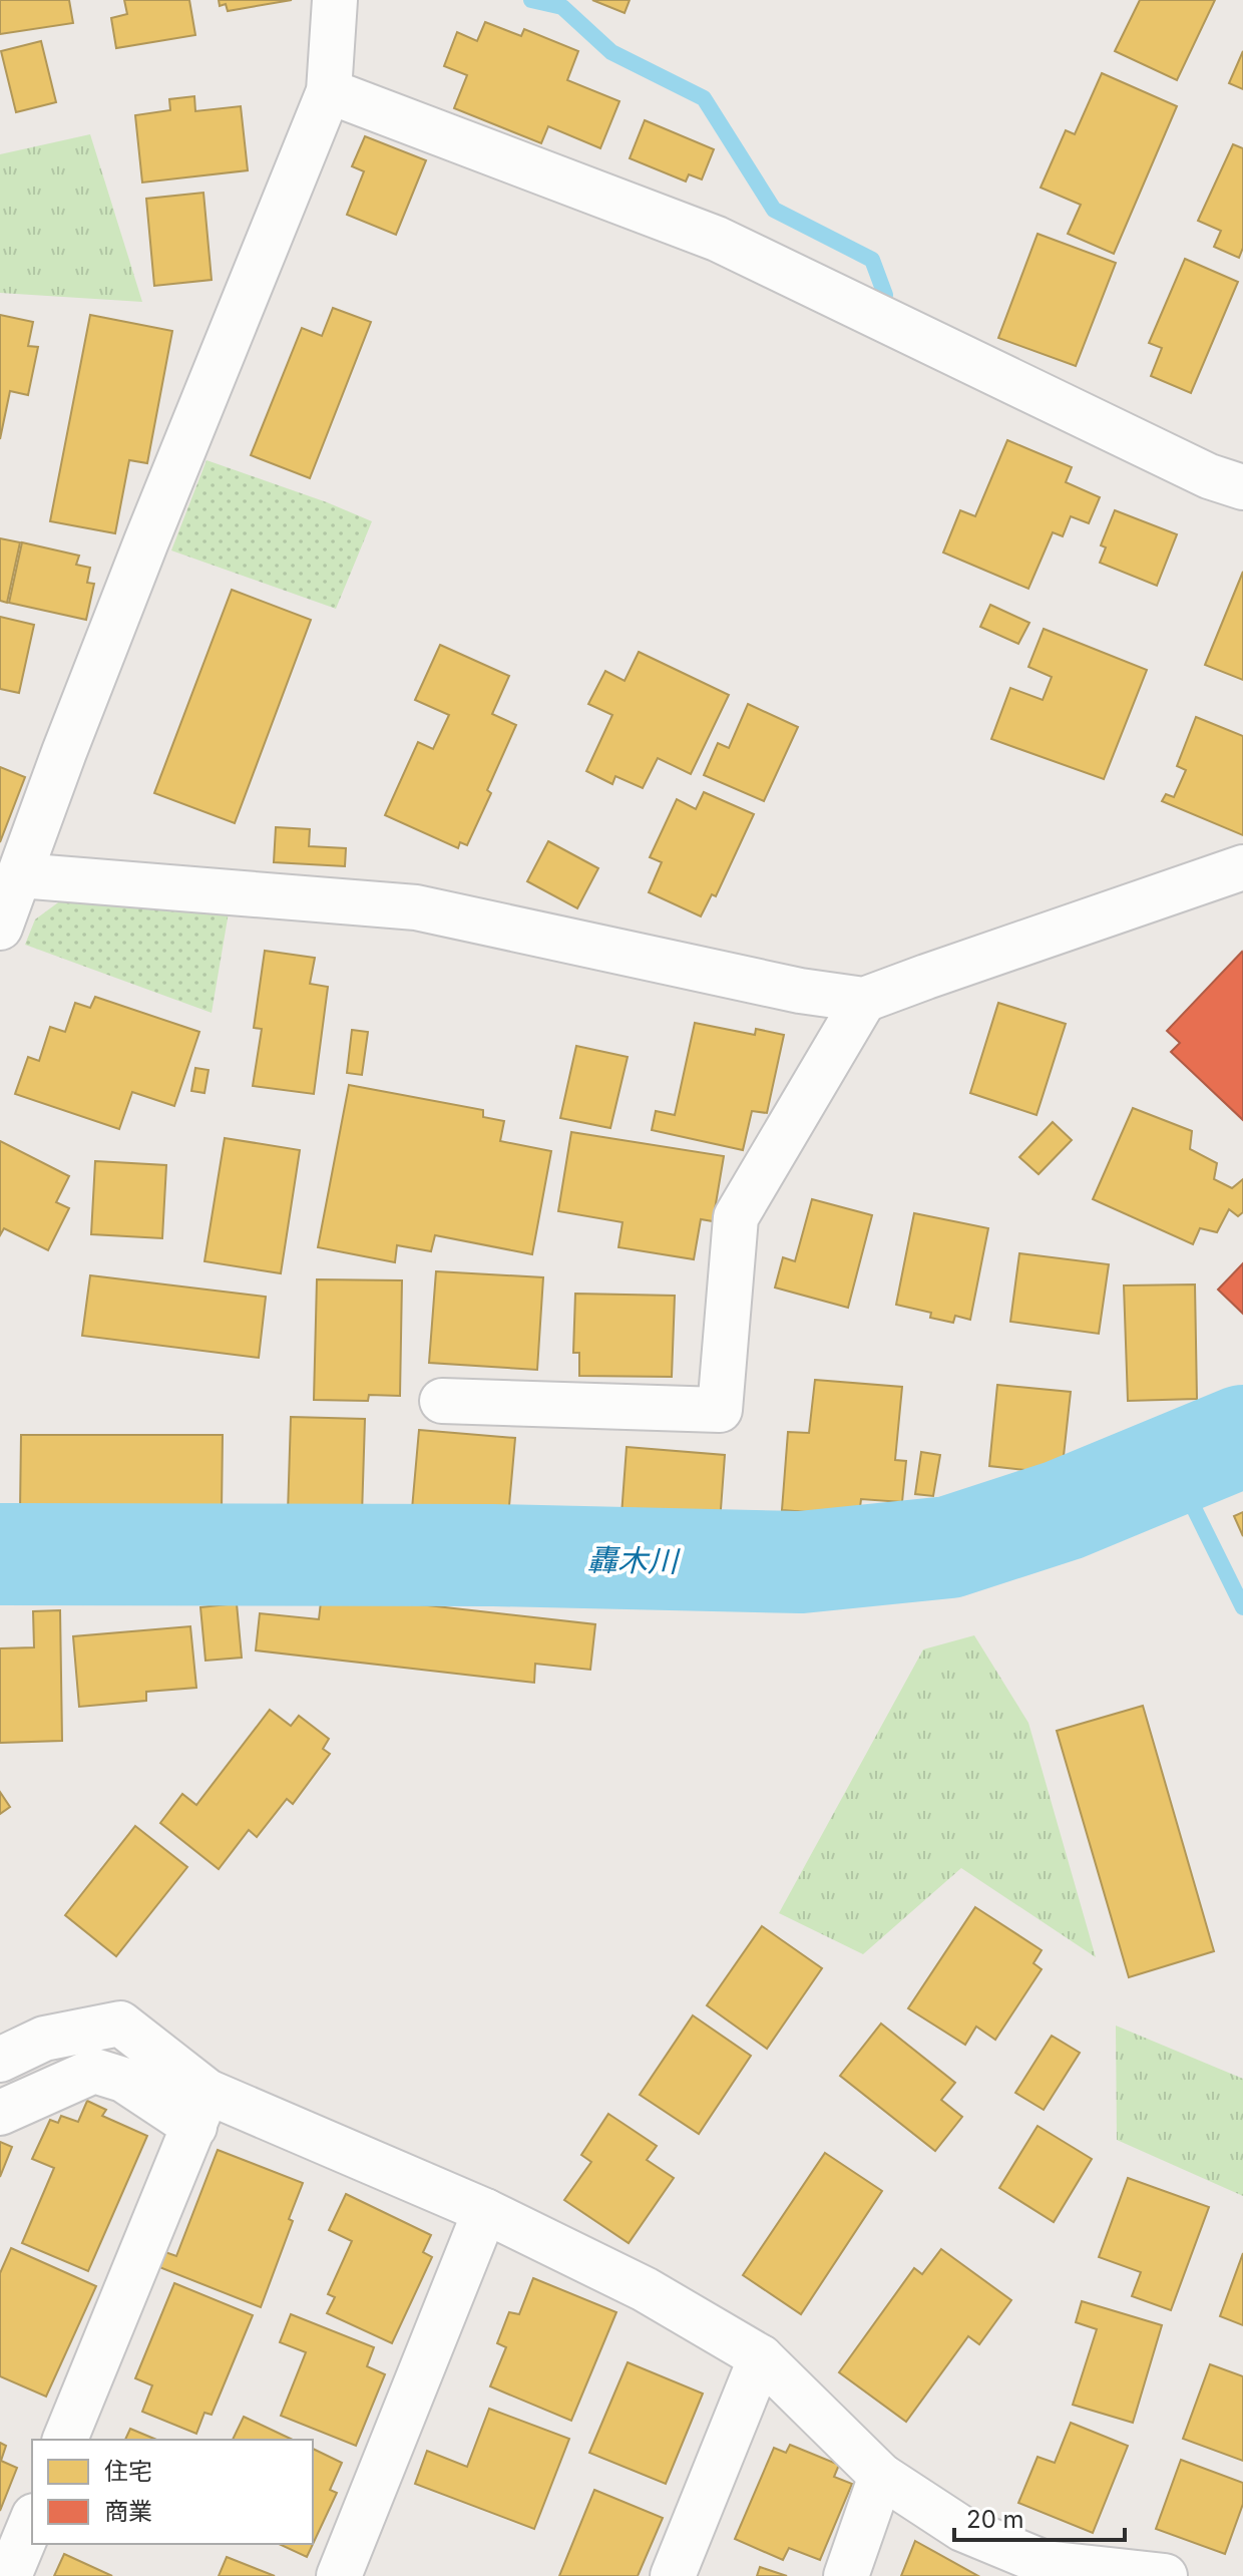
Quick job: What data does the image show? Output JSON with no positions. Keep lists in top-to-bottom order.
{
  "water": ["轟木川"],
  "legend": ["住宅", "商業"],
  "scale_bar": "20 m"
}
